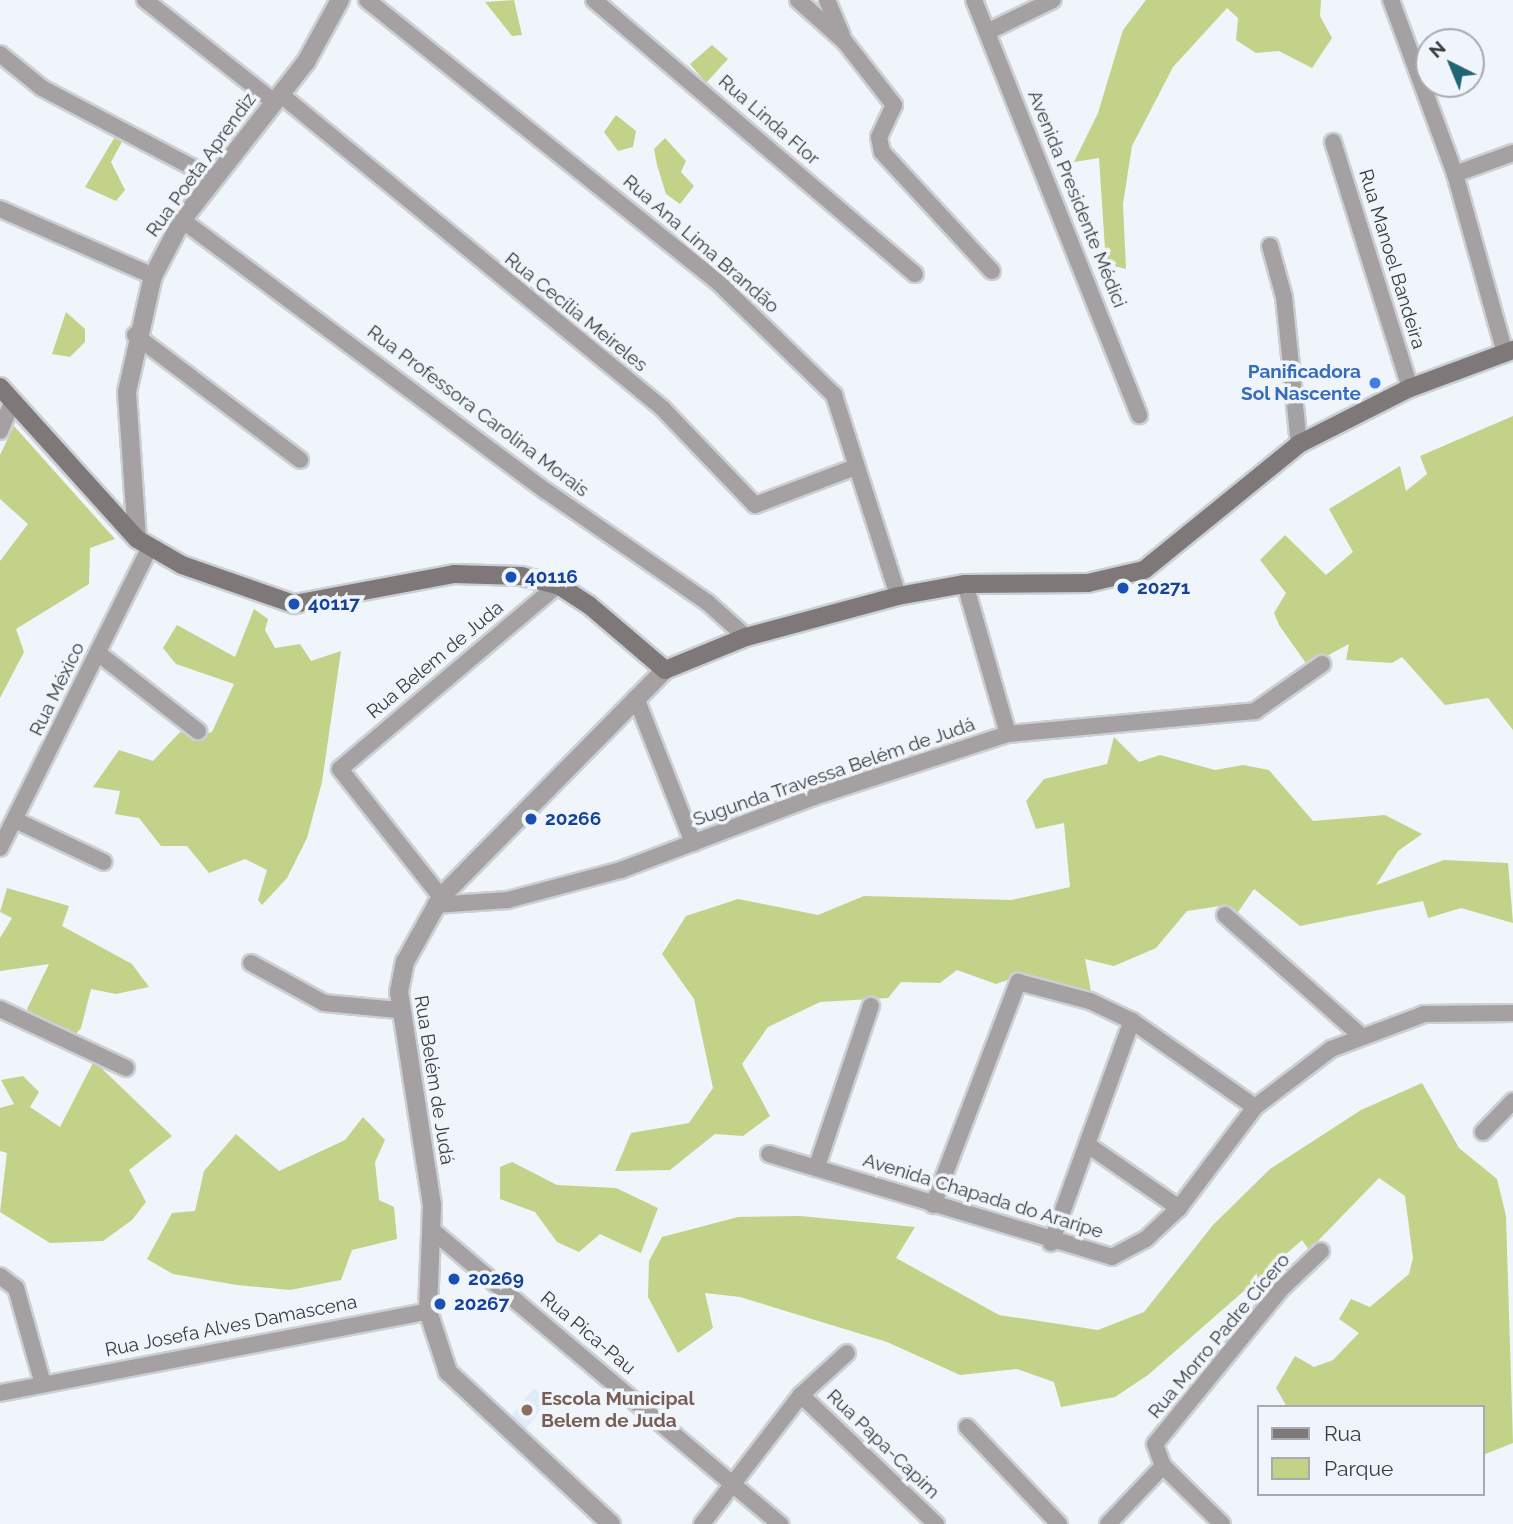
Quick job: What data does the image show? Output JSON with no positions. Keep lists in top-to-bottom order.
{
  "streets": {
    "street": [
      "Rua Linda Flor",
      "Rua Poeta Aprendiz",
      "Avenida Presidente Médici",
      "Rua Ana Lima Brandão",
      "Rua Manoel Bandeira",
      "Rua Cecília Meireles",
      "Rua Professora Carolina Morais",
      "Rua Belem de Juda",
      "Rua México",
      "Sugunda Travessa Belém de Judá",
      "Rua Belém de Judá",
      "Avenida Chapada do Araripe",
      "Rua Josefa Alves Damascena",
      "Rua Pica-Pau",
      "Rua Morro Padre Cícero",
      "Rua Papa-Capim"
    ]
  },
  "crossings": [
    ["Rua Poeta Aprendiz", "Rua Cecília Meireles"],
    ["Rua Poeta Aprendiz", "Rua Professora Carolina Morais"],
    ["Rua Poeta Aprendiz", "Rua México"],
    ["Rua Ana Lima Brandão", "Rua Cecília Meireles"],
    ["Rua Belem de Juda", "Sugunda Travessa Belém de Judá"],
    ["Rua Belem de Juda", "Rua Belém de Judá"],
    ["Sugunda Travessa Belém de Judá", "Rua Belém de Judá"],
    ["Rua Belém de Judá", "Rua Josefa Alves Damascena"],
    ["Rua Belém de Judá", "Rua Pica-Pau"],
    ["Rua Pica-Pau", "Rua Papa-Capim"]
  ],
  "places": [
    "Panificadora Sol Nascente",
    "40116",
    "20271",
    "40117",
    "20266",
    "20269",
    "20267",
    "Escola Municipal Belem de Juda"
  ],
  "legend": ["Rua", "Parque"],
  "north": "top left"
}
